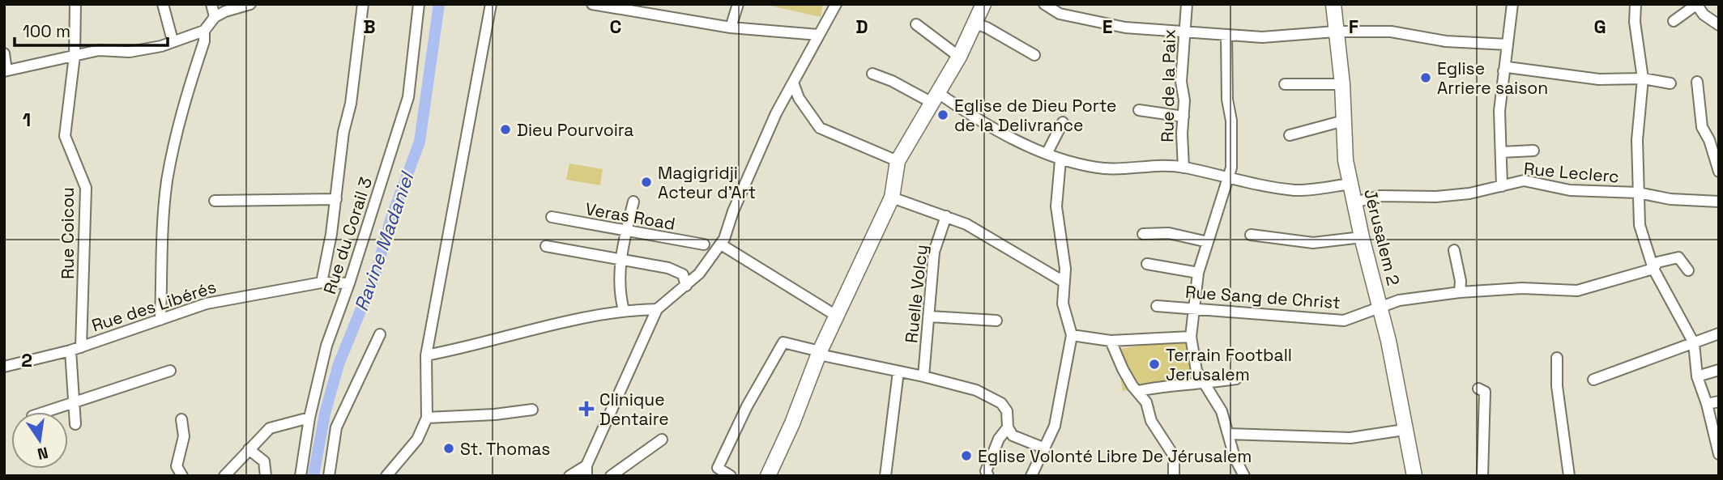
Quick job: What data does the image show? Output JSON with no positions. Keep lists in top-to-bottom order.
{
  "streets": {
    "street": [
      "Rue de la Paix",
      "Rue Leclerc",
      "Veras Road",
      "Rue Coicou",
      "Rue du Corail 3",
      "Jérusalem 2",
      "Ruelle Volcy",
      "Rue Sang de Christ",
      "Rue des Libérés"
    ]
  },
  "crossings": [
    ["Rue Leclerc", "Jérusalem 2"],
    ["Rue Coicou", "Rue des Libérés"],
    ["Rue du Corail 3", "Rue des Libérés"],
    ["Jérusalem 2", "Rue Sang de Christ"]
  ],
  "water": ["Ravine Madaniel"],
  "places": {
    "other": [
      "Eglise Arriere saison",
      "Eglise de Dieu Porte de la Delivrance",
      "Dieu Pourvoira",
      "Magigridji Acteur d'Art",
      "Terrain Football Jerusalem",
      "St. Thomas",
      "Eglise Volonté Libre De Jérusalem"
    ],
    "health": ["Clinique Dentaire"]
  },
  "scale_bar": "100 m",
  "north": "bottom",
  "grid": {
    "columns": [
      "B",
      "C",
      "D",
      "E",
      "F",
      "G"
    ],
    "rows": ["1", "2"]
  }
}
